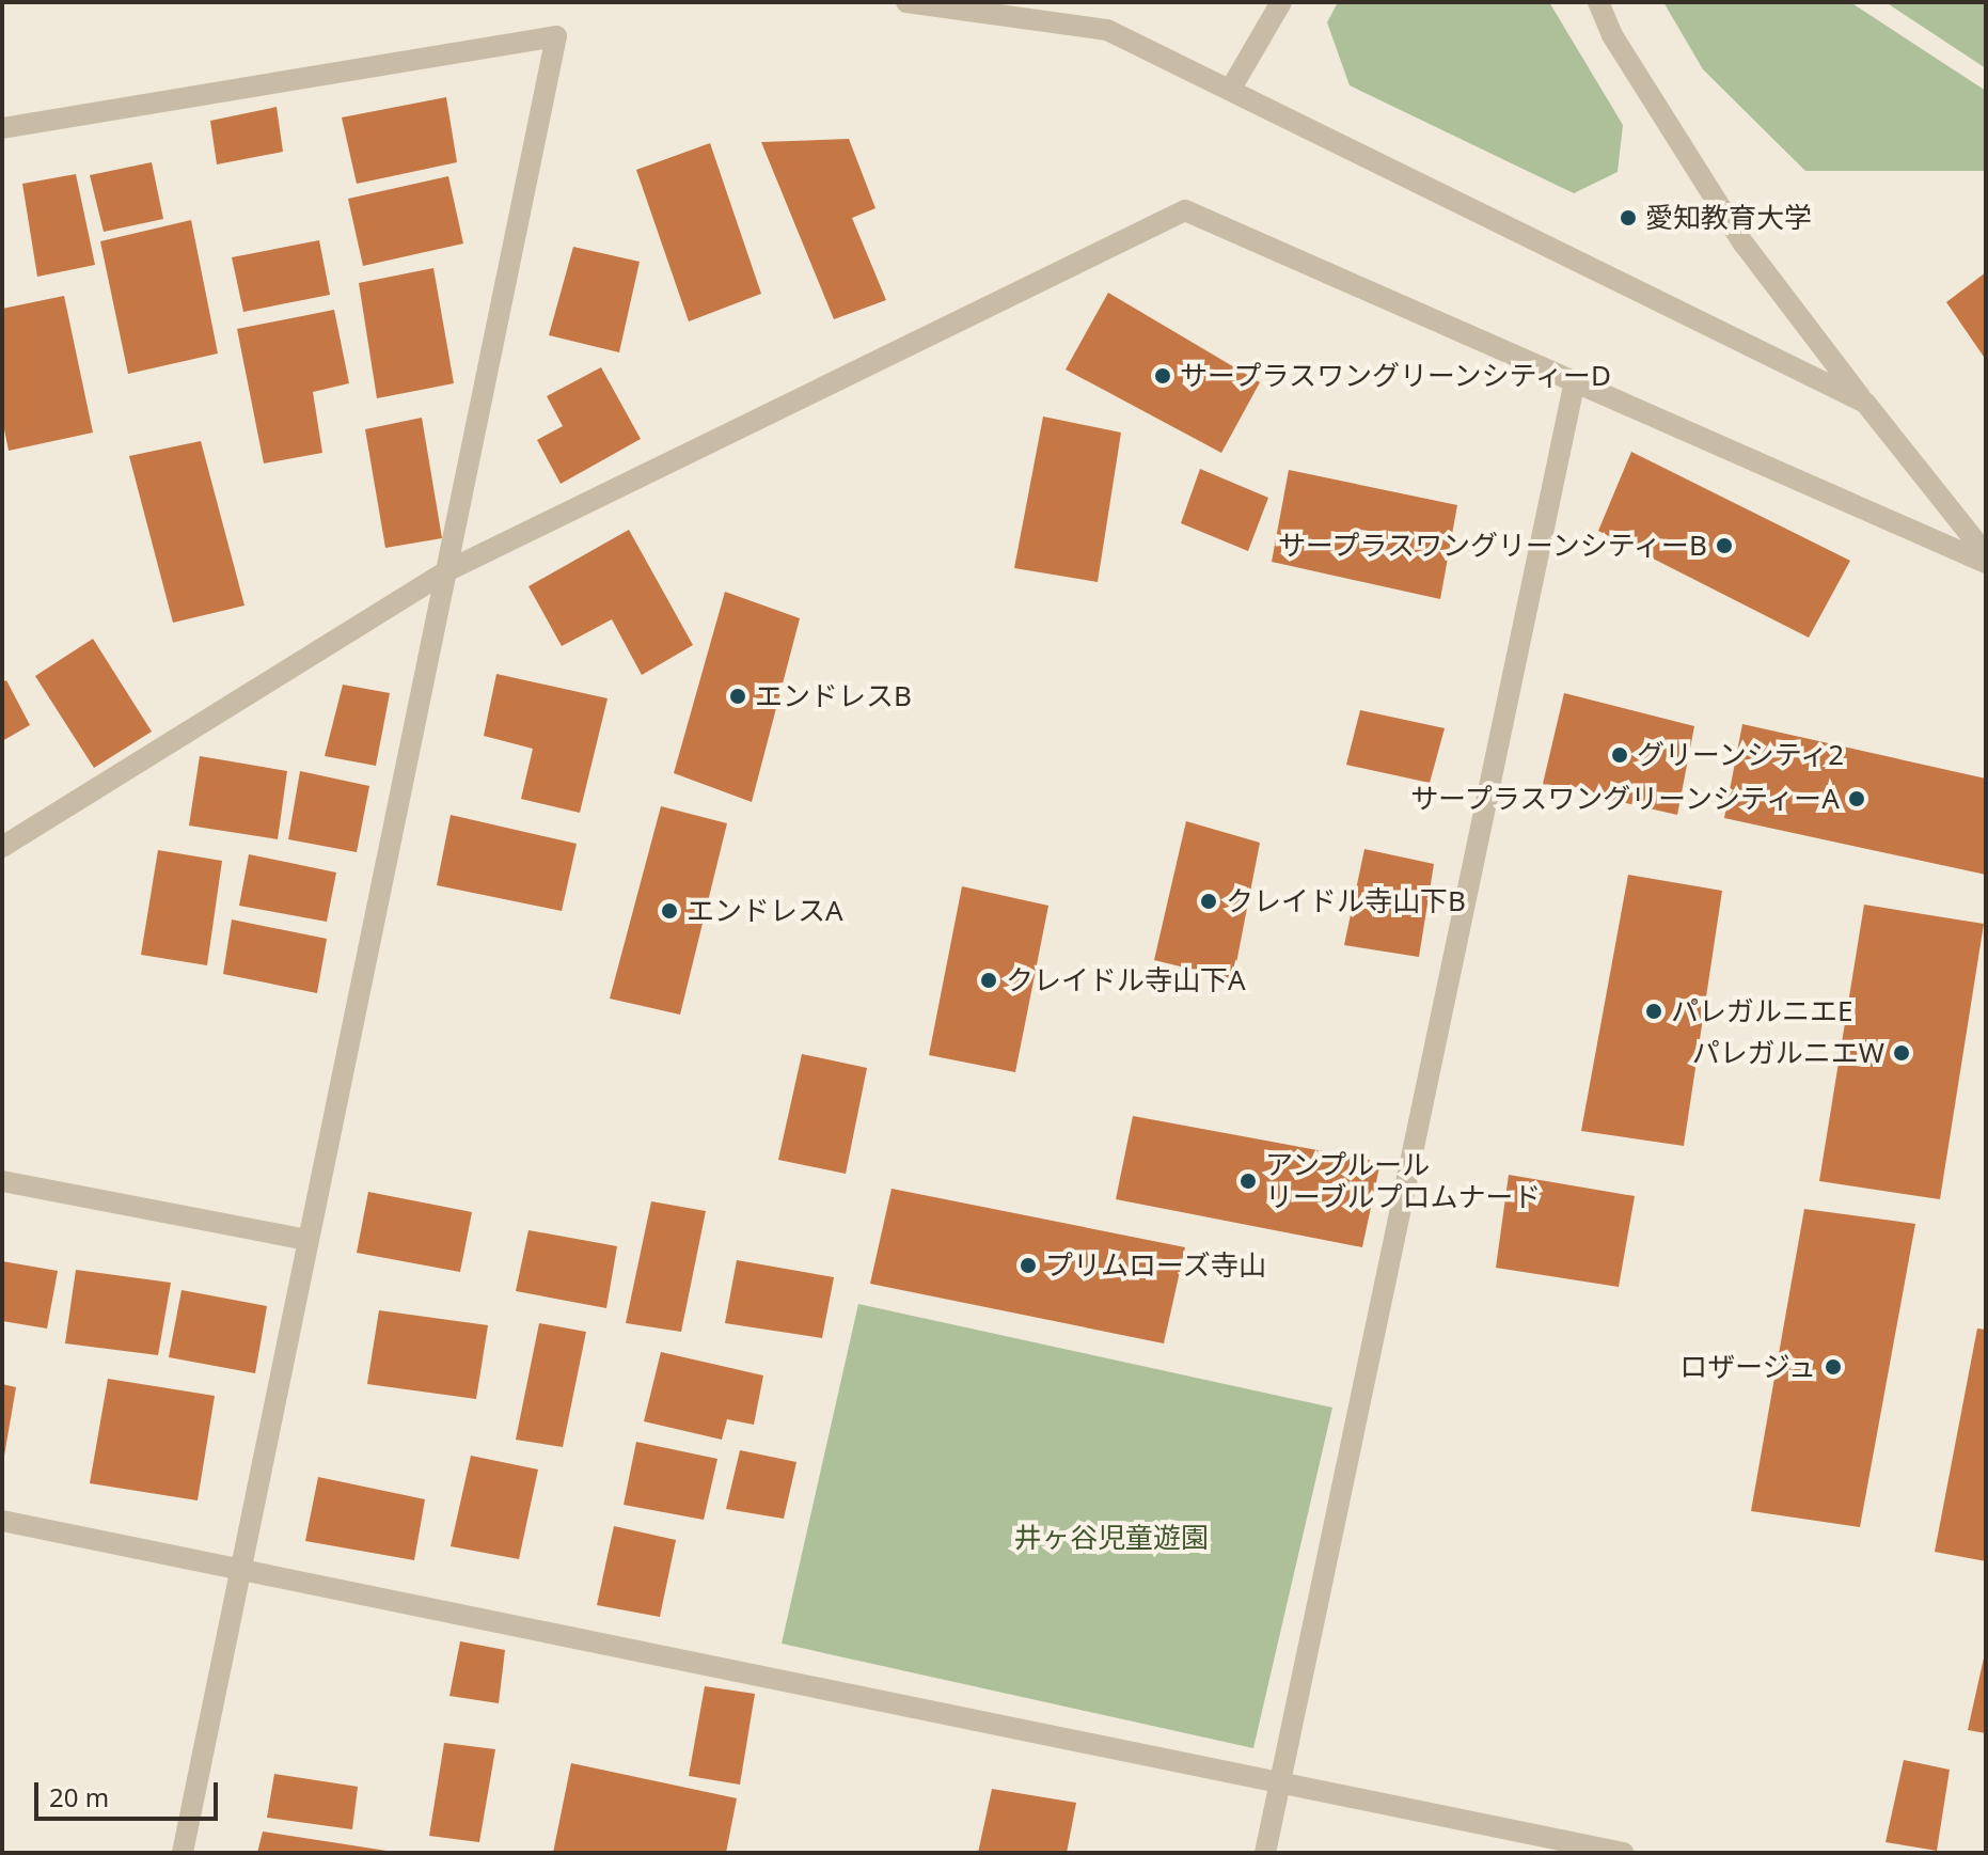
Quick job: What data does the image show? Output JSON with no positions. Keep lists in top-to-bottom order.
{
  "parks": ["井ヶ谷児童遊園"],
  "places": [
    "愛知教育大学",
    "サープラスワングリーンシティーD",
    "サープラスワングリーンシティーB",
    "エンドレスB",
    "グリーンシティ2",
    "サープラスワングリーンシティーA",
    "クレイドル寺山下B",
    "エンドレスA",
    "クレイドル寺山下A",
    "パレガルニエE",
    "パレガルニエW",
    "アンプルール リーブルプロムナード",
    "プリムローズ寺山",
    "ロザージュ"
  ],
  "scale_bar": "20 m"
}
